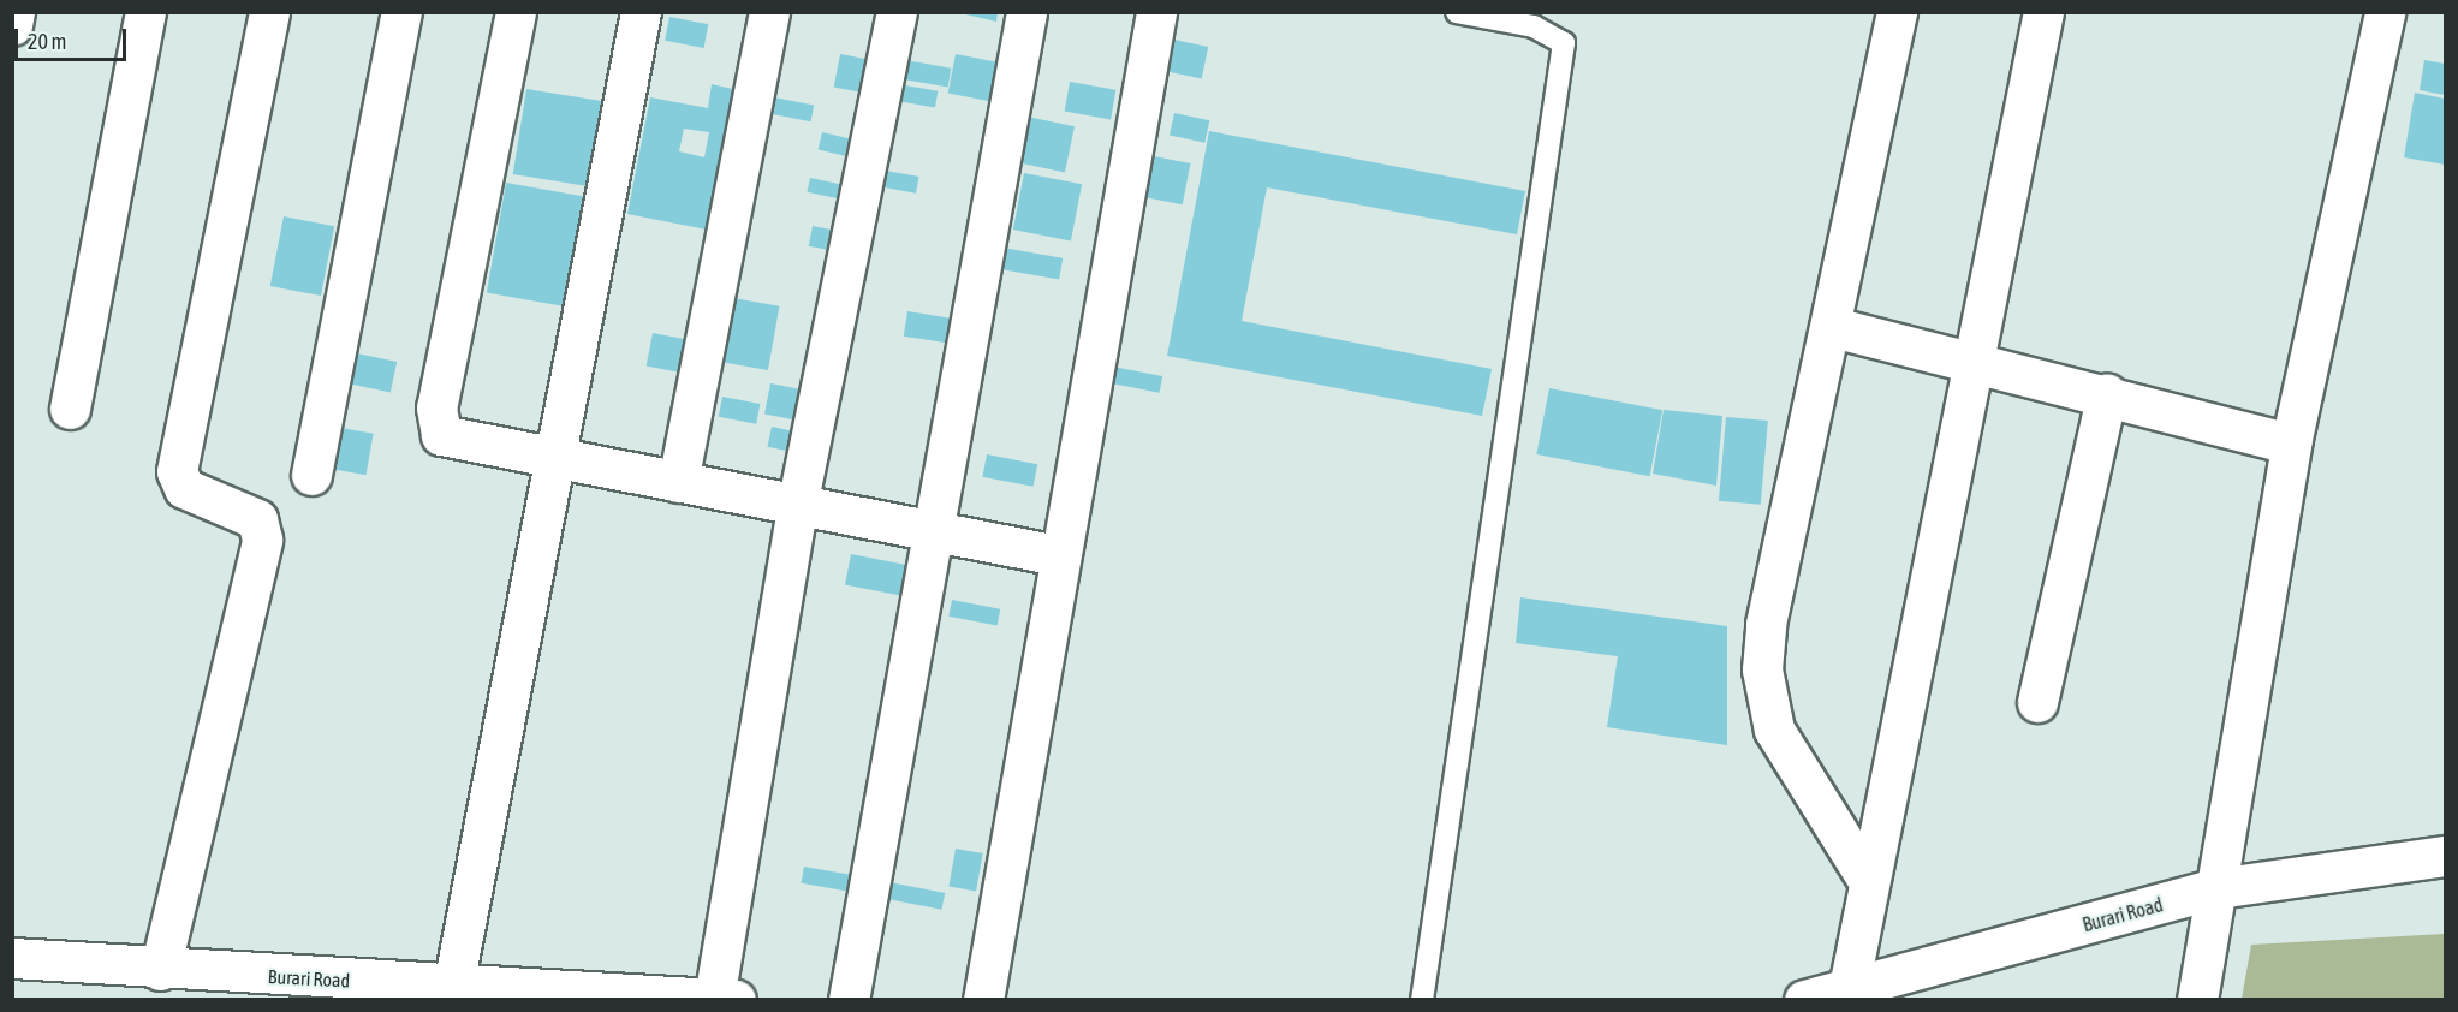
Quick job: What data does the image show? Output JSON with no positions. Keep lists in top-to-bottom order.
{
  "streets": {
    "street": ["Burari Road"]
  },
  "scale_bar": "20 m"
}
